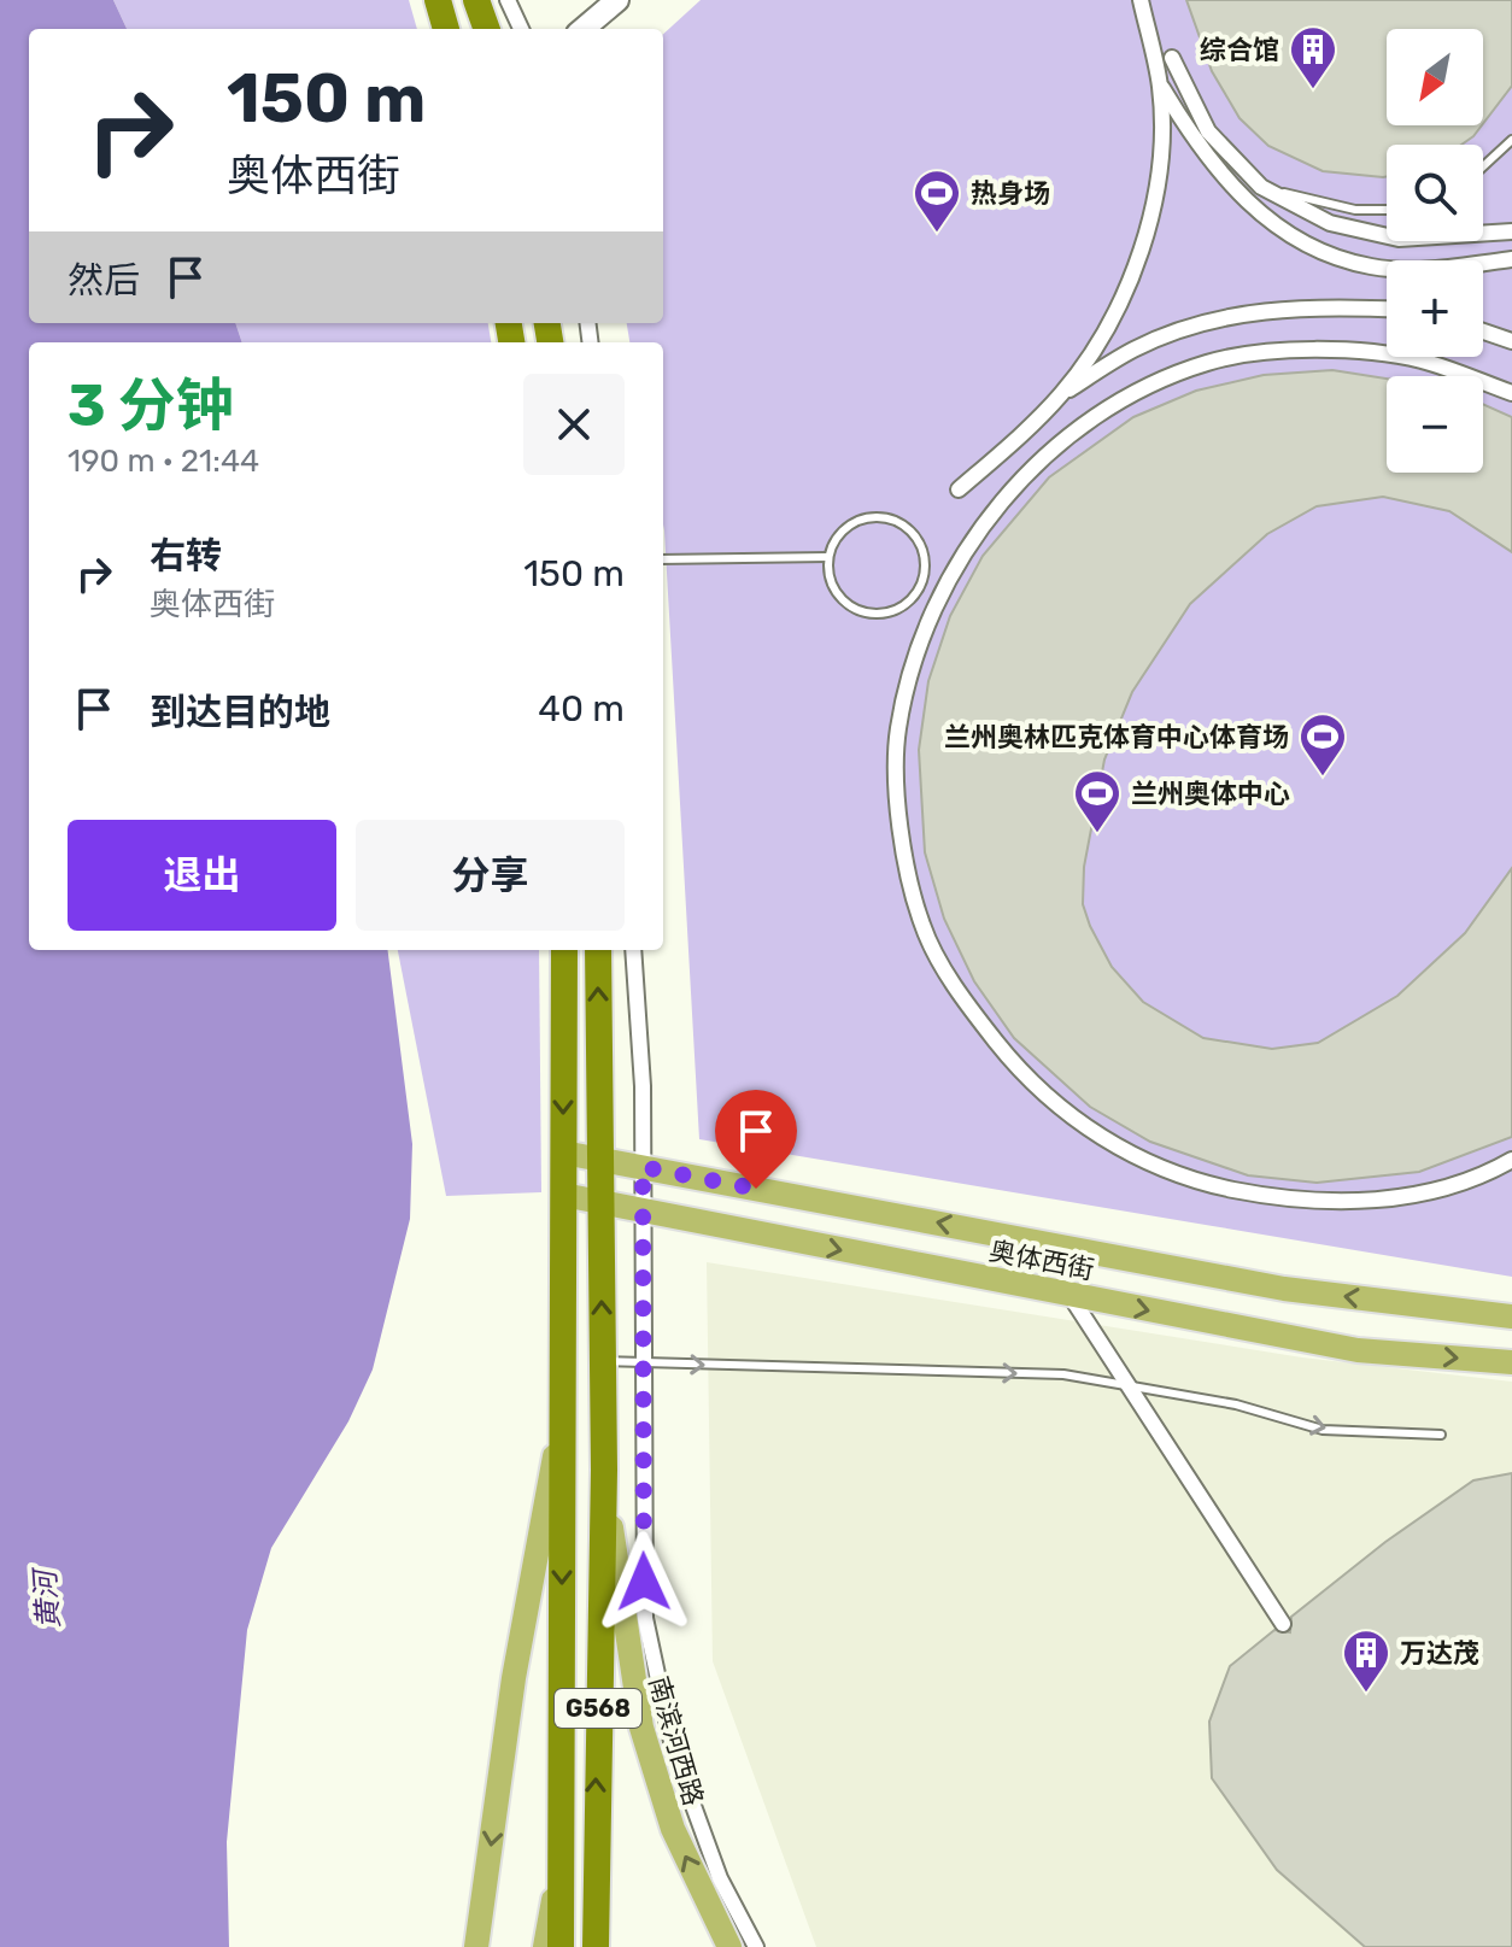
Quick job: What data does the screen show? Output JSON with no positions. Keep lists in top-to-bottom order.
{
  "streets": {
    "highway": ["G568"],
    "main road": ["奥体西街"],
    "street": ["南滨河西路"]
  },
  "crossings": [
    ["奥体西街", "G568"],
    ["奥体西街", "南滨河西路"]
  ],
  "water": ["黄河"],
  "places": {
    "building": ["综合馆", "万达茂"],
    "sports": ["热身场", "兰州奥林匹克体育中心体育场", "兰州奥体中心"]
  },
  "north": "bottom left",
  "page": {
    "map_buttons": ["+", "−"],
    "turn": ["150 m", "奥体西街"],
    "then": "然后",
    "heading": ["3 分钟", "190 m · 21:44"],
    "list": [
      {
        "name": "右转",
        "note": "奥体西街",
        "value": "150 m"
      },
      {
        "name": "到达目的地",
        "value": "40 m"
      }
    ],
    "buttons": ["退出", "分享"]
  }
}
